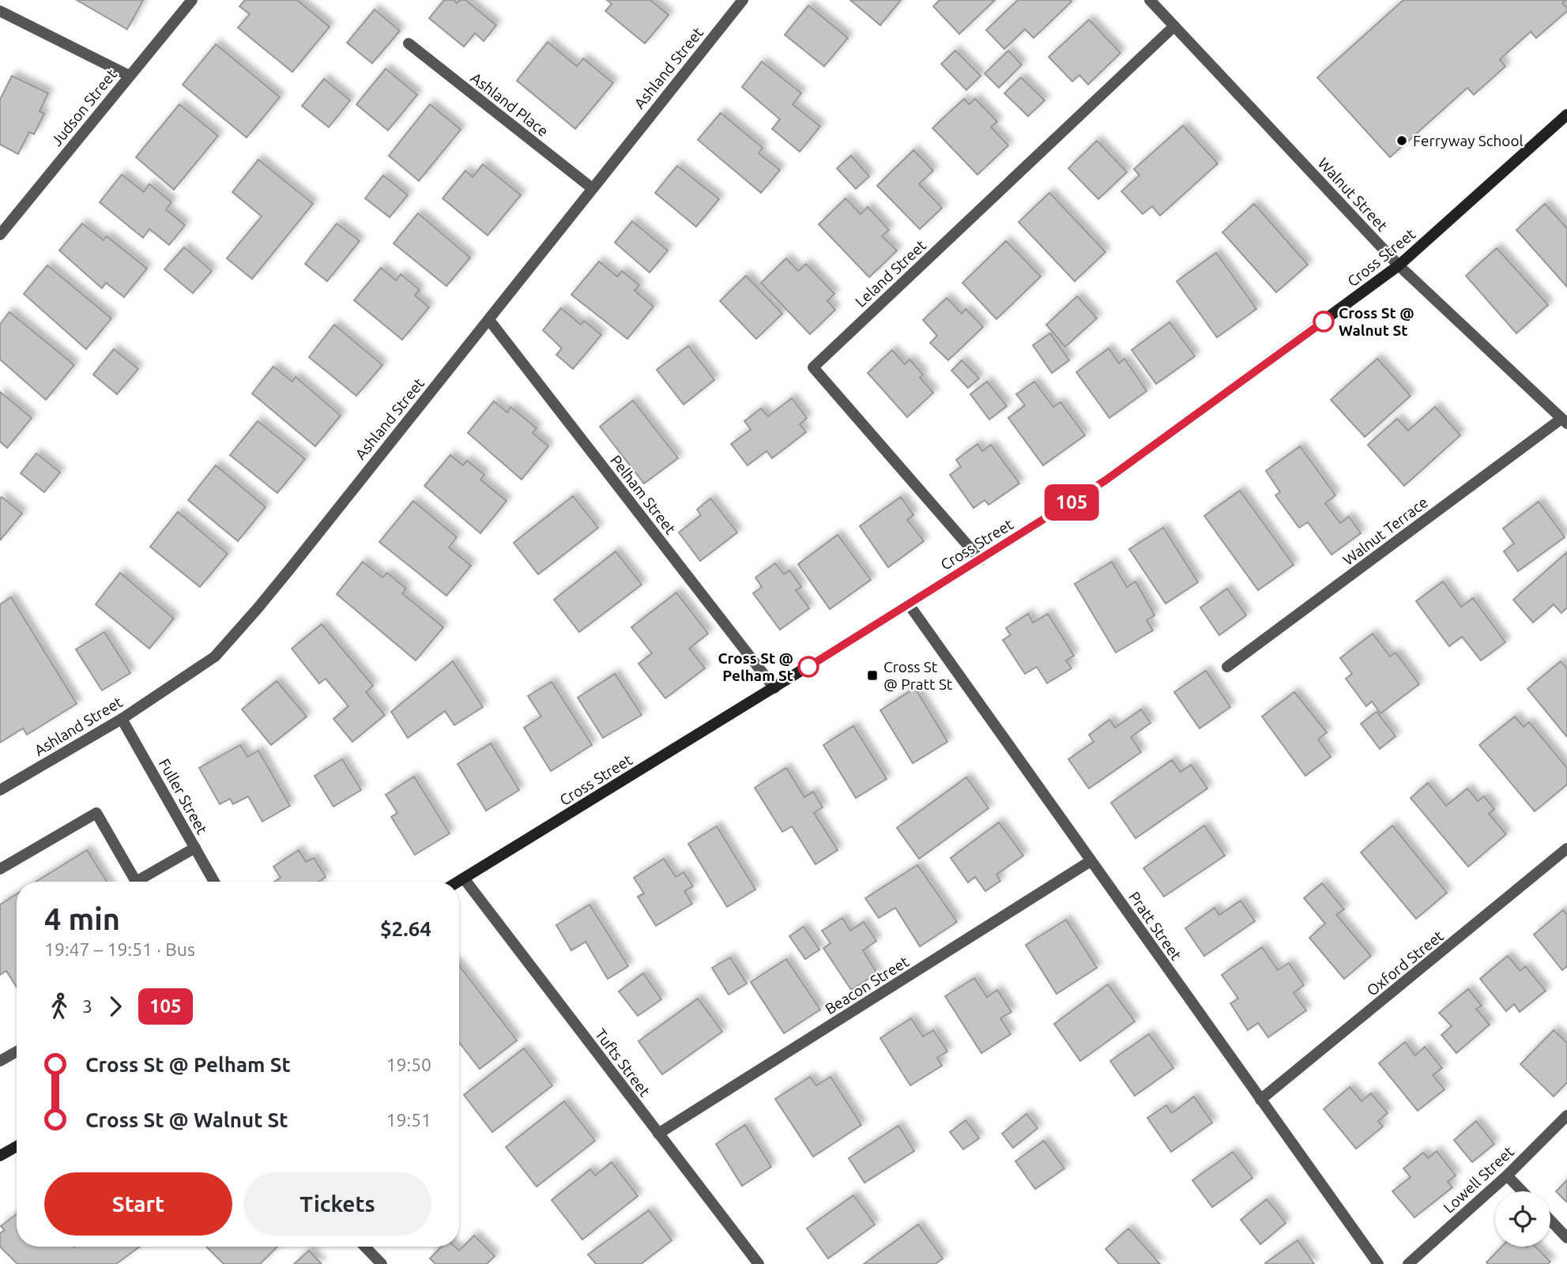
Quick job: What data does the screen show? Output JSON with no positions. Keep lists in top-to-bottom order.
{
  "streets": {
    "street": [
      "Ashland Street",
      "Ashland Place",
      "Judson Street",
      "Walnut Street",
      "Cross Street",
      "Leland Street",
      "Pelham Street",
      "Walnut Terrace",
      "Fuller Street",
      "Pratt Street",
      "Oxford Street",
      "Beacon Street",
      "Tufts Street",
      "Lowell Street"
    ]
  },
  "crossings": [
    ["Ashland Street", "Ashland Place"],
    ["Ashland Street", "Pelham Street"],
    ["Ashland Street", "Fuller Street"],
    ["Walnut Street", "Cross Street"],
    ["Walnut Street", "Leland Street"],
    ["Walnut Street", "Walnut Terrace"],
    ["Cross Street", "Leland Street"],
    ["Cross Street", "Pelham Street"],
    ["Cross Street", "Pratt Street"],
    ["Cross Street", "Tufts Street"],
    ["Pratt Street", "Oxford Street"],
    ["Pratt Street", "Beacon Street"],
    ["Beacon Street", "Tufts Street"]
  ],
  "places": {
    "other": ["Ferryway School", "Cross St @ Walnut St", "Cross St @ Pelham St"],
    "transit": ["Cross St @ Pratt St"]
  },
  "lines": ["bus line 105"],
  "page": {
    "on_map": "105",
    "heading": ["4 min", "19:47 – 19:51 · Bus", "$2.64"],
    "legs": ["3", "105"],
    "list": [
      {
        "name": "Cross St @ Pelham St",
        "value": "19:50"
      },
      {
        "name": "Cross St @ Walnut St",
        "value": "19:51"
      }
    ],
    "buttons": ["Start", "Tickets"]
  }
}
